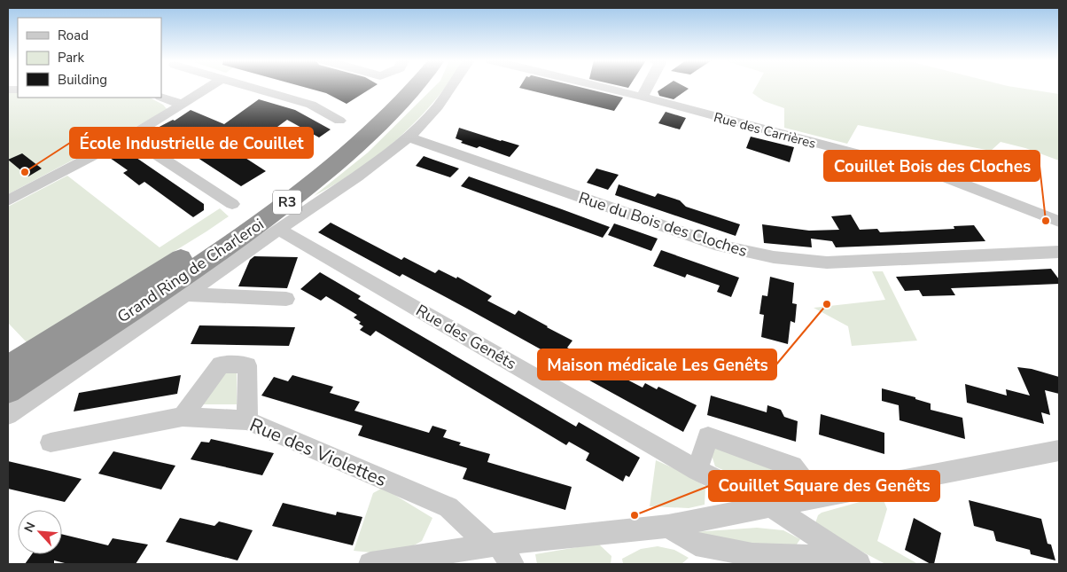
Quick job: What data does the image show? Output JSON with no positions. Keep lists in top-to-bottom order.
{
  "streets": {
    "highway": ["R3", "Grand Ring de Charleroi"],
    "street": [
      "Rue des Carrières",
      "Rue du Bois des Cloches",
      "Rue des Genêts",
      "Rue des Violettes"
    ]
  },
  "places": [
    "École Industrielle de Couillet",
    "Couillet Bois des Cloches",
    "Maison médicale Les Genêts",
    "Couillet Square des Genêts"
  ],
  "legend": ["Road", "Park", "Building"],
  "north": "top left"
}
